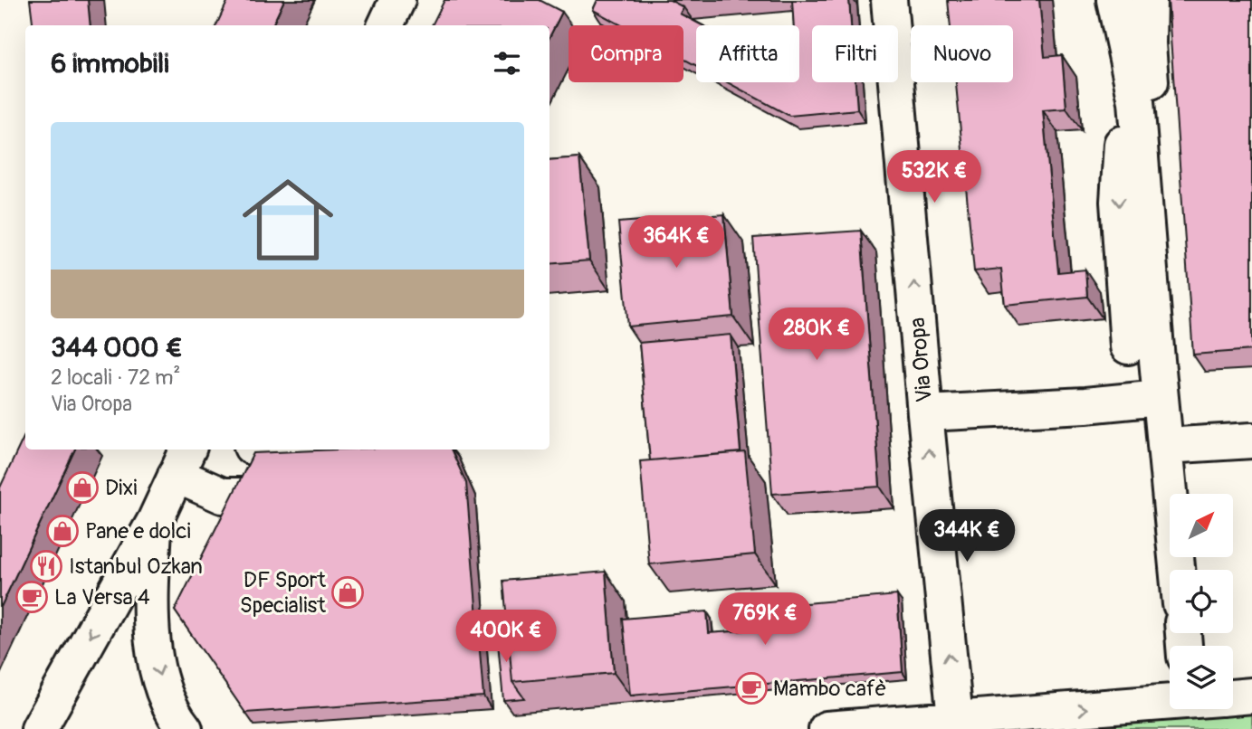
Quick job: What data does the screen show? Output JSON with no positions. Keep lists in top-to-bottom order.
{
  "streets": {
    "street": ["Via Oropa"]
  },
  "places": {
    "shop": ["Dixi", "Pane e dolci", "DF Sport Specialist"],
    "restaurant": ["Istanbul Ozkan"],
    "cafe": ["La Versa 4", "Mambo cafè"]
  },
  "north": "top right",
  "page": {
    "chip": [
      "Compra",
      "Affitta",
      "Filtri",
      "Nuovo"
    ],
    "heading": "6 immobili",
    "list": [
      {
        "name": "344 000 €",
        "note": "2 locali · 72 m² · Via Oropa"
      }
    ],
    "price": [
      "532K €",
      "364K €",
      "280K €",
      "344K €",
      "769K €",
      "400K €"
    ]
  }
}
